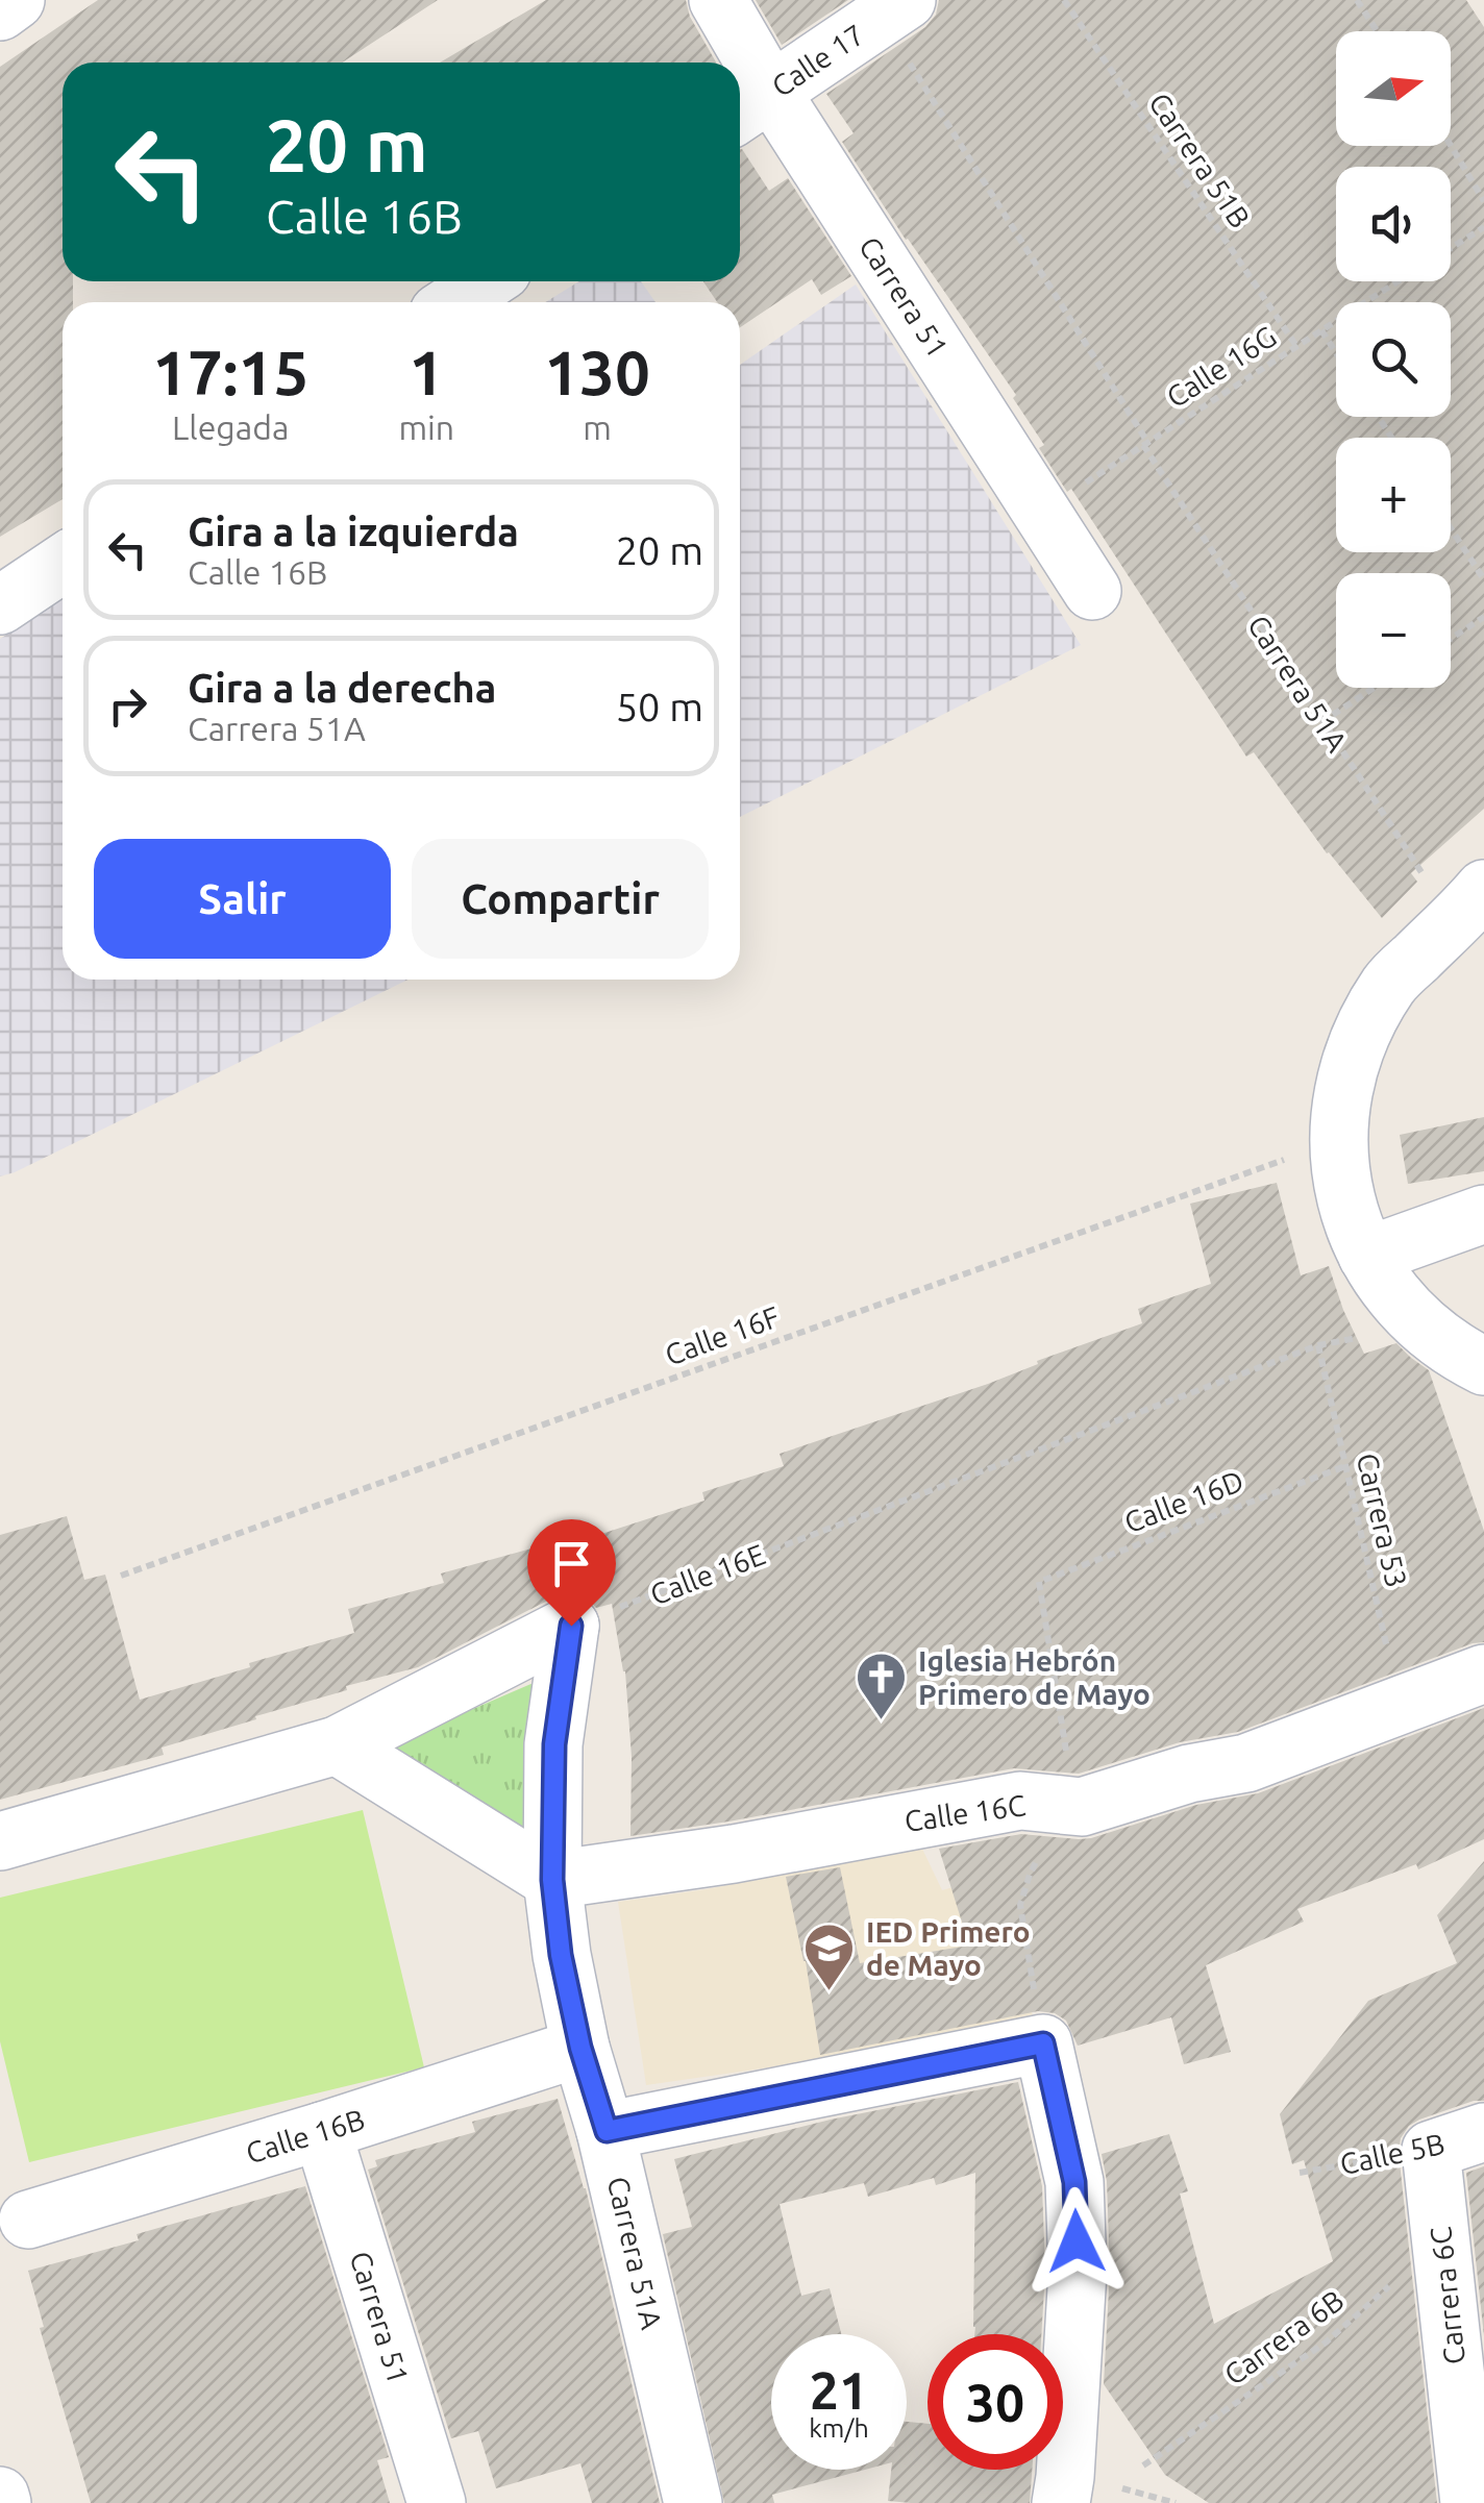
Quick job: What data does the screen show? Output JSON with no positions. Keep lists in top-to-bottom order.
{
  "streets": {
    "street": [
      "Calle 17",
      "Carrera 51",
      "Carrera 51A",
      "Calle 16C",
      "Calle 16B",
      "Calle 5B",
      "Carrera 6C"
    ],
    "path": [
      "Carrera 51B",
      "Calle 16G",
      "Calle 16F",
      "Calle 16D",
      "Carrera 53",
      "Calle 16E",
      "Carrera 6B"
    ]
  },
  "crossings": [
    ["Calle 17", "Carrera 51"],
    ["Calle 17", "Carrera 51A"],
    ["Carrera 51B", "Calle 16G"],
    ["Carrera 51", "Calle 16G"],
    ["Carrera 51", "Calle 16B"],
    ["Calle 16G", "Carrera 51A"],
    ["Carrera 51A", "Calle 16E"],
    ["Carrera 51A", "Calle 16C"],
    ["Carrera 51A", "Calle 16B"],
    ["Calle 16D", "Carrera 53"],
    ["Carrera 53", "Calle 16E"],
    ["Carrera 53", "Calle 16C"],
    ["Calle 5B", "Carrera 6C"],
    ["Carrera 6C", "Carrera 6B"]
  ],
  "places": {
    "church": ["Iglesia Hebrón Primero de Mayo"],
    "school or university": ["IED Primero de Mayo"]
  },
  "north": "right",
  "page": {
    "map_buttons": ["+", "−"],
    "turn": ["20 m", "Calle 16B"],
    "eta": [
      "17:15",
      "Llegada",
      "1",
      "min",
      "130",
      "m"
    ],
    "list": [
      {
        "name": "Gira a la izquierda",
        "note": "Calle 16B",
        "value": "20 m"
      },
      {
        "name": "Gira a la derecha",
        "note": "Carrera 51A",
        "value": "50 m"
      }
    ],
    "buttons": ["Salir", "Compartir"],
    "speed": "21 km/h",
    "limit": "30"
  }
}
